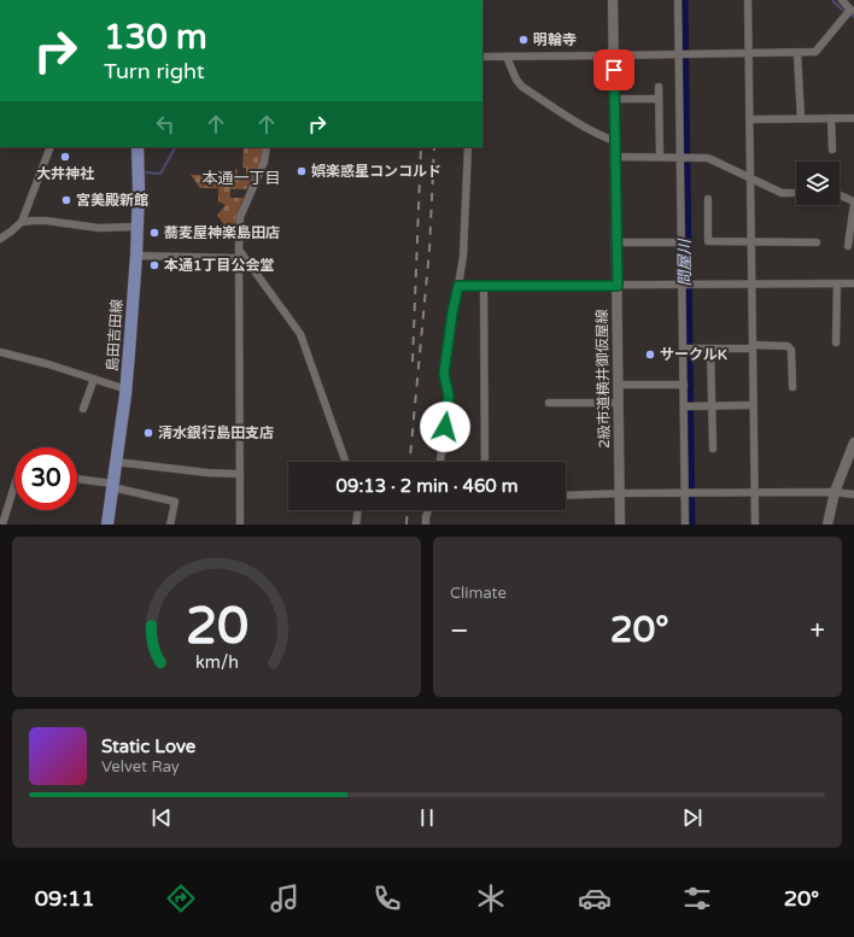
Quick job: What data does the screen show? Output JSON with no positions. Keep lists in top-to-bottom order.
{
  "streets": {
    "main road": ["島田吉田線"],
    "street": ["2級市道横井御仮屋線"]
  },
  "districts": ["本通一丁目"],
  "water": ["問屋川"],
  "places": [
    "明輪寺",
    "大井神社",
    "娯楽惑星コンコルド",
    "宮美殿新館",
    "蕎麦屋神楽島田店",
    "本通1丁目公会堂",
    "サークルK",
    "清水銀行島田支店"
  ],
  "page": {
    "turn": ["130 m", "Turn right"],
    "limit": "30",
    "trip": "09:13 · 2 min · 460 m",
    "tile": "Climate",
    "heat": ["−", "20°", "+"],
    "song": ["Static Love", "Velvet Ray"],
    "tabs": ["09:11", "20°"],
    "gauge": ["20", "km/h"]
  }
}
